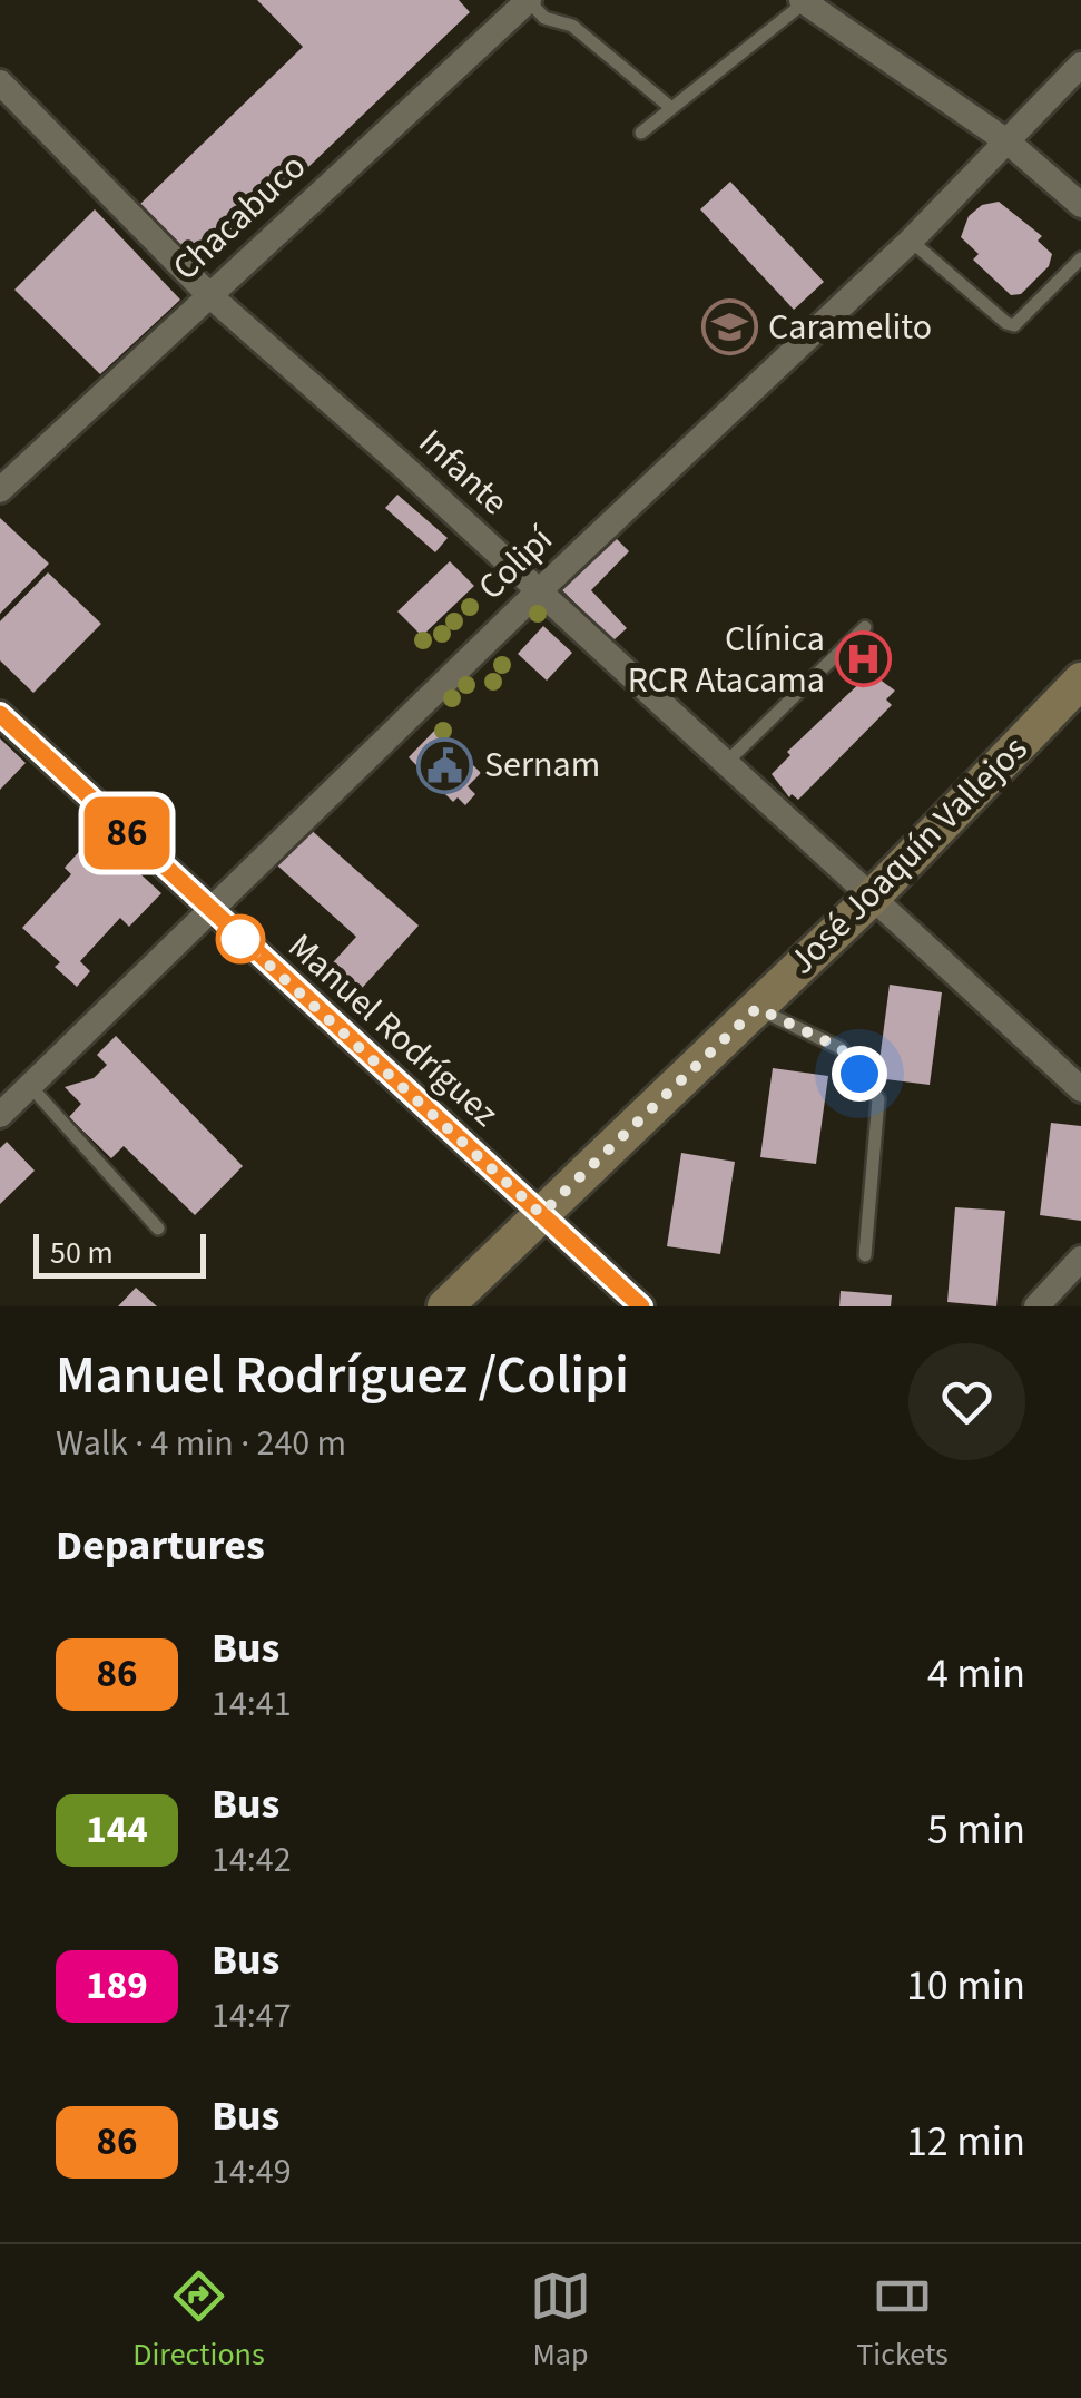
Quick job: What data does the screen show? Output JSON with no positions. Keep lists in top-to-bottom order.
{
  "streets": {
    "main road": ["José Joaquín Vallejos"],
    "street": [
      "Chacabuco",
      "Infante",
      "Colipí",
      "Manuel Rodríguez"
    ]
  },
  "crossings": [
    ["Chacabuco", "Infante"],
    ["Infante", "Colipí"],
    ["Infante", "José Joaquín Vallejos"],
    ["Colipí", "Manuel Rodríguez"],
    ["José Joaquín Vallejos", "Manuel Rodríguez"]
  ],
  "places": {
    "school or university": ["Caramelito"],
    "hospital": ["Clínica RCR Atacama"],
    "public building": ["Sernam"]
  },
  "lines": ["bus line 86"],
  "scale_bar": "50 m",
  "page": {
    "on_map": "86",
    "scale": "50 m",
    "heading": [
      ["Manuel Rodríguez /Colipi", "Walk · 4 min · 240 m"],
      "Departures"
    ],
    "list": [
      {
        "mark": "86",
        "name": "Bus",
        "note": "14:41",
        "value": "4 min"
      },
      {
        "mark": "144",
        "name": "Bus",
        "note": "14:42",
        "value": "5 min"
      },
      {
        "mark": "189",
        "name": "Bus",
        "note": "14:47",
        "value": "10 min"
      },
      {
        "mark": "86",
        "name": "Bus",
        "note": "14:49",
        "value": "12 min"
      }
    ],
    "tabs": ["Directions", "Map", "Tickets"]
  }
}
